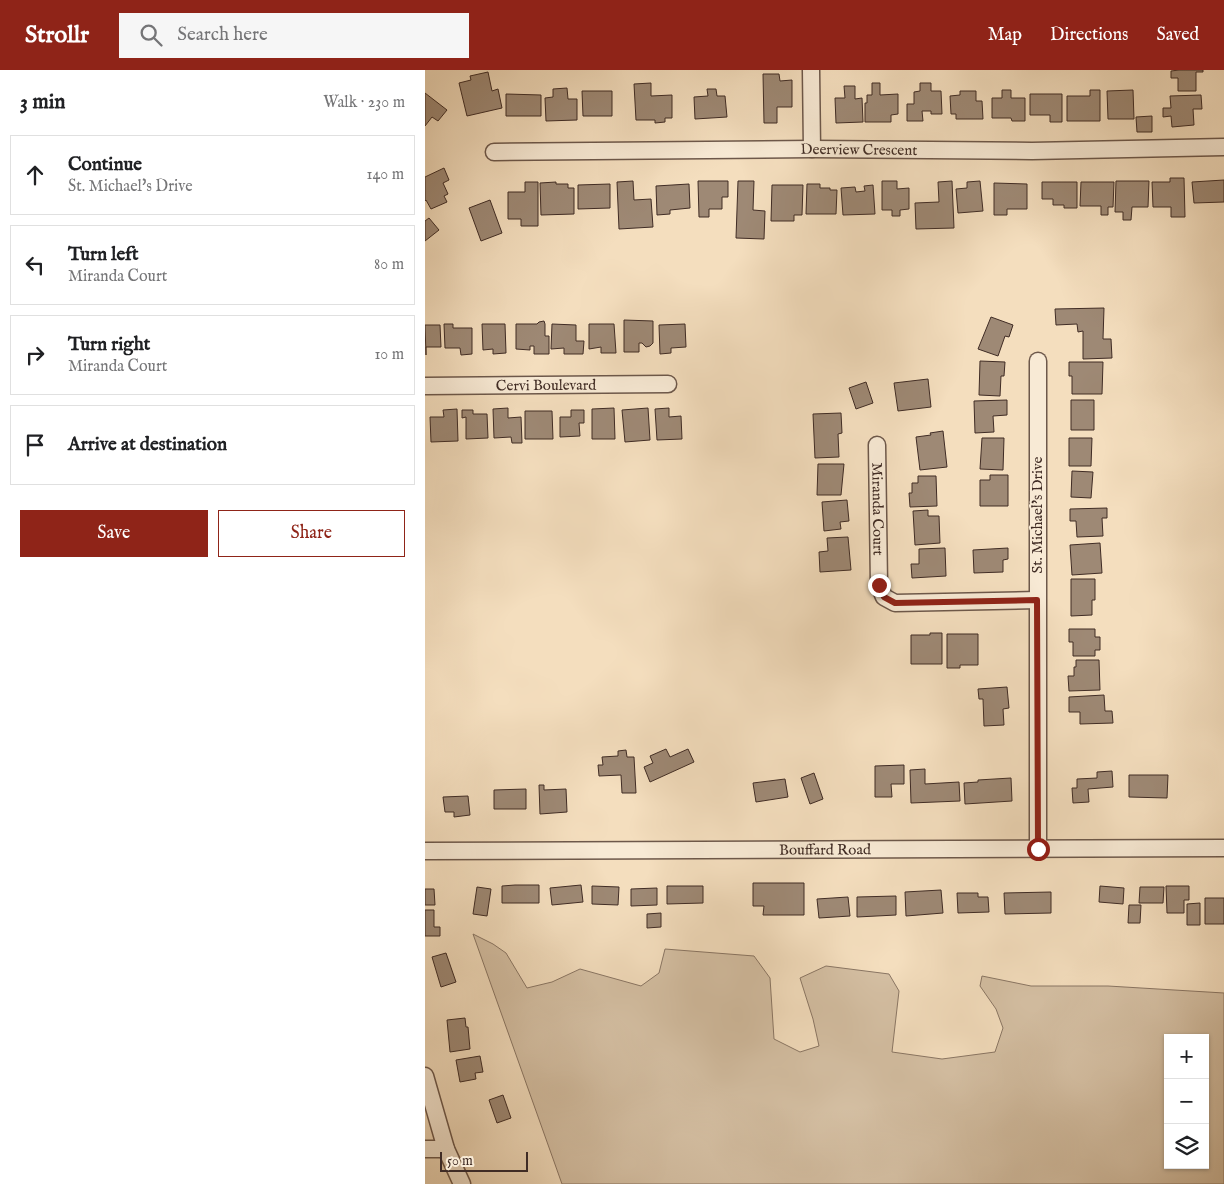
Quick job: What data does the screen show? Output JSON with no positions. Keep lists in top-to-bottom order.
{
  "streets": {
    "street": [
      "Deerview Crescent",
      "Cervi Boulevard",
      "Miranda Court",
      "St. Michael's Drive",
      "Bouffard Road"
    ]
  },
  "crossings": [
    ["Miranda Court", "St. Michael's Drive"],
    ["St. Michael's Drive", "Bouffard Road"]
  ],
  "scale_bar": "50 m",
  "page": {
    "header": "Strollr",
    "search": "Search here",
    "nav": ["Map", "Directions", "Saved"],
    "heading": ["3 min", "Walk · 230 m"],
    "list": [
      ["Continue", "St. Michael's Drive", "140 m"],
      ["Turn left", "Miranda Court", "80 m"],
      ["Turn right", "Miranda Court", "10 m"],
      "Arrive at destination"
    ],
    "buttons": ["Save", "Share"],
    "map_buttons": ["+", "−"],
    "scale": "50 m"
  }
}
